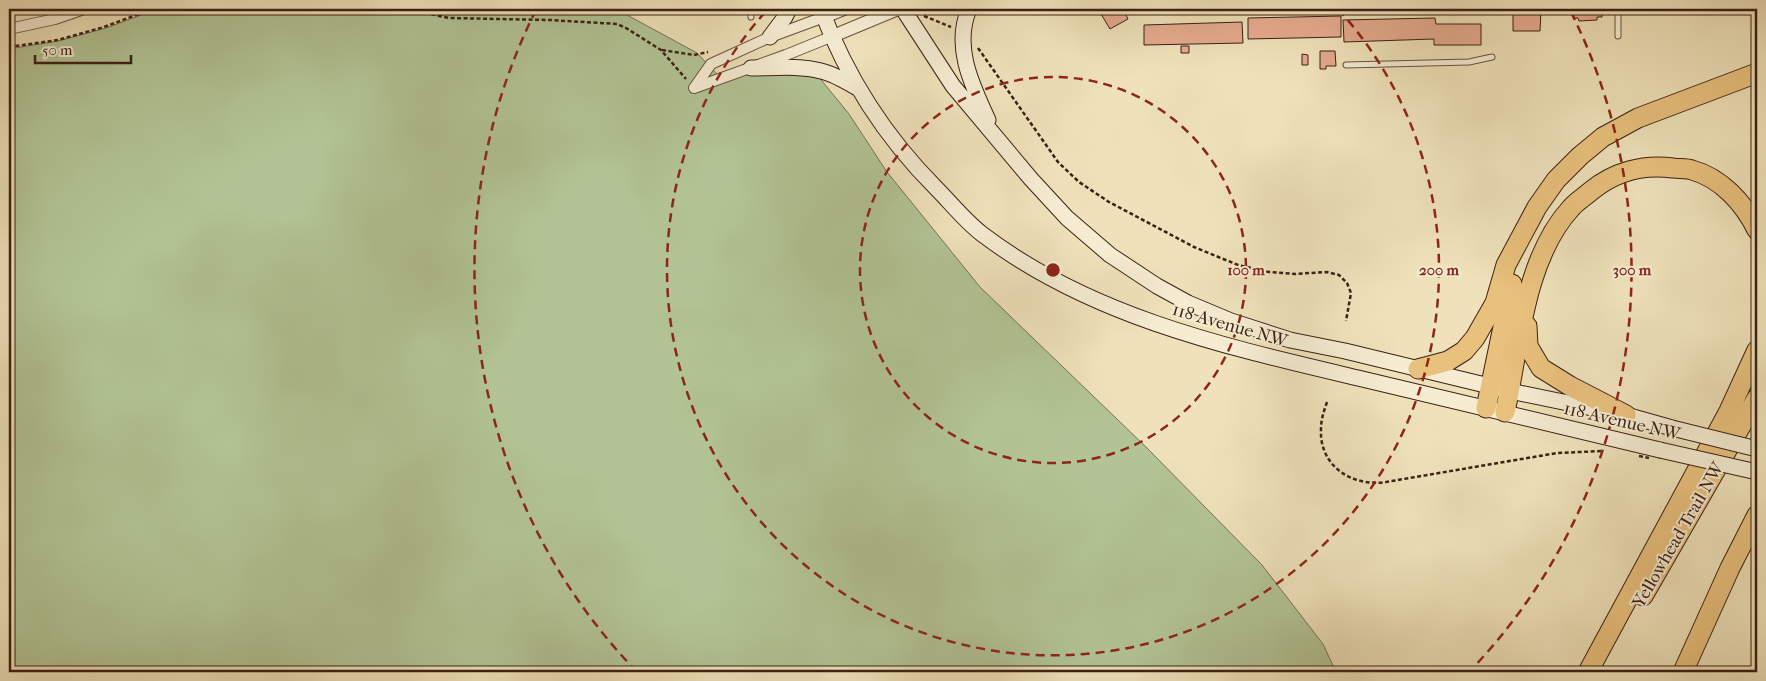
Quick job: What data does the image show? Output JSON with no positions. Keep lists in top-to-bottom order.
{
  "streets": {
    "highway": ["Yellowhead Trail NW"],
    "main road": ["118 Avenue NW"]
  },
  "scale_bar": "50 m",
  "rings": ["100 m", "200 m", "300 m"]
}
